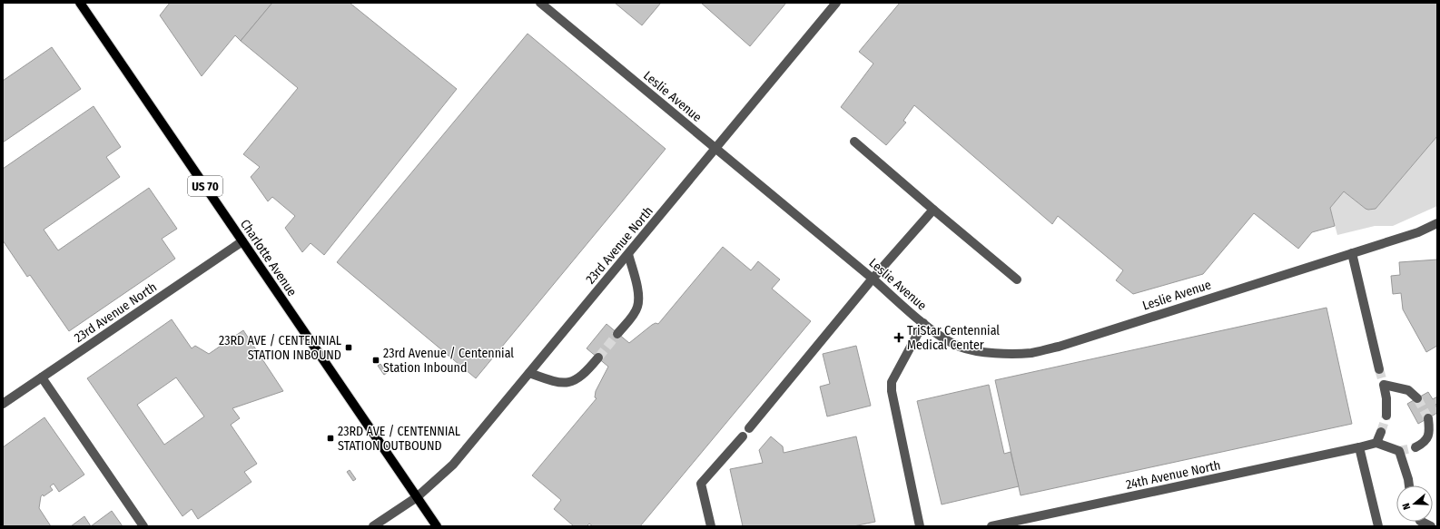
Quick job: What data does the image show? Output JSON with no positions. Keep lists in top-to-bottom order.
{
  "streets": {
    "main road": ["US 70", "Charlotte Avenue"],
    "street": ["Leslie Avenue", "23rd Avenue North", "24th Avenue North"]
  },
  "crossings": [
    ["Leslie Avenue", "23rd Avenue North"],
    ["23rd Avenue North", "Charlotte Avenue"]
  ],
  "places": {
    "health": ["TriStar Centennial Medical Center"],
    "transit": ["23RD AVE / CENTENNIAL STATION INBOUND", "23rd Avenue / Centennial Station Inbound", "23RD AVE / CENTENNIAL STATION OUTBOUND"]
  },
  "north": "left"
}
